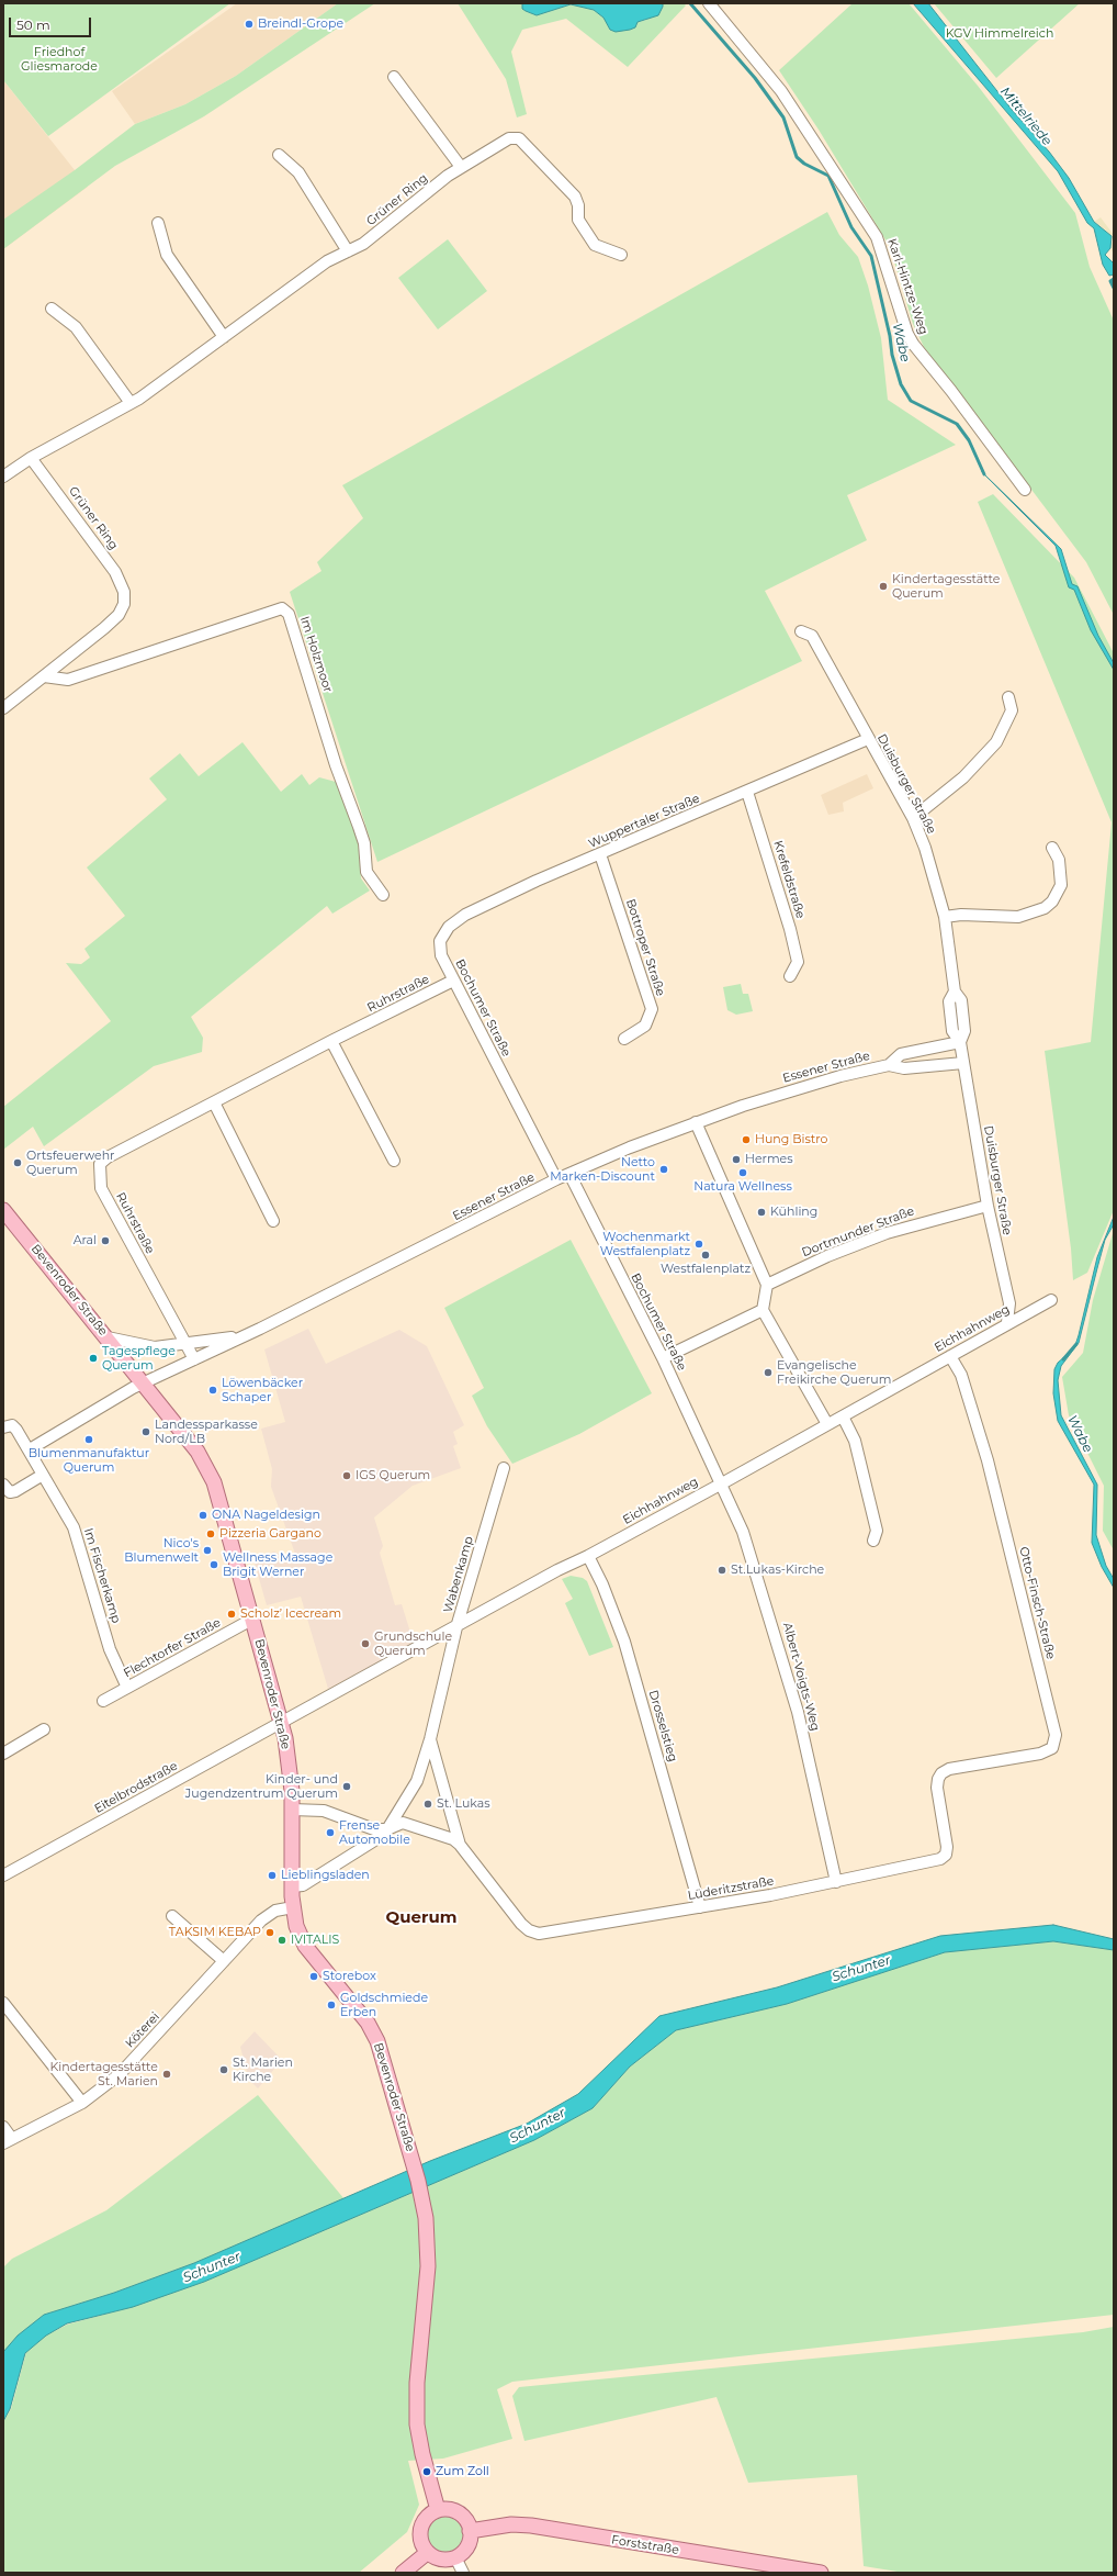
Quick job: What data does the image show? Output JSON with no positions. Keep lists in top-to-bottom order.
{
  "streets": {
    "main road": ["Bevenroder Straße", "Forststraße"],
    "street": [
      "Grüner Ring",
      "Karl-Hintze-Weg",
      "Im Holzmoor",
      "Duisburger Straße",
      "Wuppertaler Straße",
      "Krefeldstraße",
      "Bottroper Straße",
      "Ruhrstraße",
      "Bochumer Straße",
      "Essener Straße",
      "Dortmunder Straße",
      "Eichhahnweg",
      "Wabenkamp",
      "Im Fischerkamp",
      "Otto-Finsch-Straße",
      "Flechtorfer Straße",
      "Albert-Voigts-Weg",
      "Drosselstieg",
      "Eitelbrodstraße",
      "Lüderitzstraße",
      "Köterei"
    ]
  },
  "crossings": [
    ["Grüner Ring", "Im Holzmoor"],
    ["Duisburger Straße", "Wuppertaler Straße"],
    ["Duisburger Straße", "Essener Straße"],
    ["Duisburger Straße", "Dortmunder Straße"],
    ["Duisburger Straße", "Eichhahnweg"],
    ["Wuppertaler Straße", "Krefeldstraße"],
    ["Wuppertaler Straße", "Bottroper Straße"],
    ["Wuppertaler Straße", "Bochumer Straße"],
    ["Ruhrstraße", "Bochumer Straße"],
    ["Ruhrstraße", "Essener Straße"],
    ["Bochumer Straße", "Essener Straße"],
    ["Bochumer Straße", "Eichhahnweg"],
    ["Bochumer Straße", "Albert-Voigts-Weg"],
    ["Essener Straße", "Bevenroder Straße"],
    ["Bevenroder Straße", "Eichhahnweg"],
    ["Bevenroder Straße", "Flechtorfer Straße"],
    ["Bevenroder Straße", "Eitelbrodstraße"],
    ["Bevenroder Straße", "Köterei"],
    ["Bevenroder Straße", "Forststraße"],
    ["Eichhahnweg", "Wabenkamp"],
    ["Eichhahnweg", "Otto-Finsch-Straße"],
    ["Eichhahnweg", "Albert-Voigts-Weg"],
    ["Eichhahnweg", "Drosselstieg"],
    ["Eichhahnweg", "Eitelbrodstraße"],
    ["Im Fischerkamp", "Flechtorfer Straße"],
    ["Otto-Finsch-Straße", "Lüderitzstraße"],
    ["Albert-Voigts-Weg", "Lüderitzstraße"],
    ["Drosselstieg", "Lüderitzstraße"]
  ],
  "districts": ["Querum"],
  "water": ["Mittelriede", "Wabe", "Schunter"],
  "parks": ["KGV Himmelreich", "Friedhof Gliesmarode"],
  "places": [
    "Breindl-Grope",
    "Kindertagesstätte Querum",
    "Hung Bistro",
    "Hermes",
    "Ortsfeuerwehr Querum",
    "Netto Marken-Discount",
    "Natura Wellness",
    "Kühling",
    "Aral",
    "Wochenmarkt Westfalenplatz",
    "Westfalenplatz",
    "Tagespflege Querum",
    "Evangelische Freikirche Querum",
    "Löwenbäcker Schaper",
    "Landessparkasse Nord/LB",
    "Blumenmanufaktur Querum",
    "IGS Querum",
    "ONA Nageldesign",
    "Pizzeria Gargano",
    "Nico's Blumenwelt",
    "Wellness Massage Brigit Werner",
    "St.Lukas-Kirche",
    "Scholz’ Icecream",
    "Grundschule Querum",
    "Kinder- und Jugendzentrum Querum",
    "St. Lukas",
    "Frense Automobile",
    "Lieblingsladen",
    "TAKSIM KEBAP",
    "IVITALIS",
    "Storebox",
    "Goldschmiede Erben",
    "St. Marien Kirche",
    "Kindertagesstätte St. Marien",
    "Zum Zoll"
  ],
  "scale_bar": "50 m"
}
